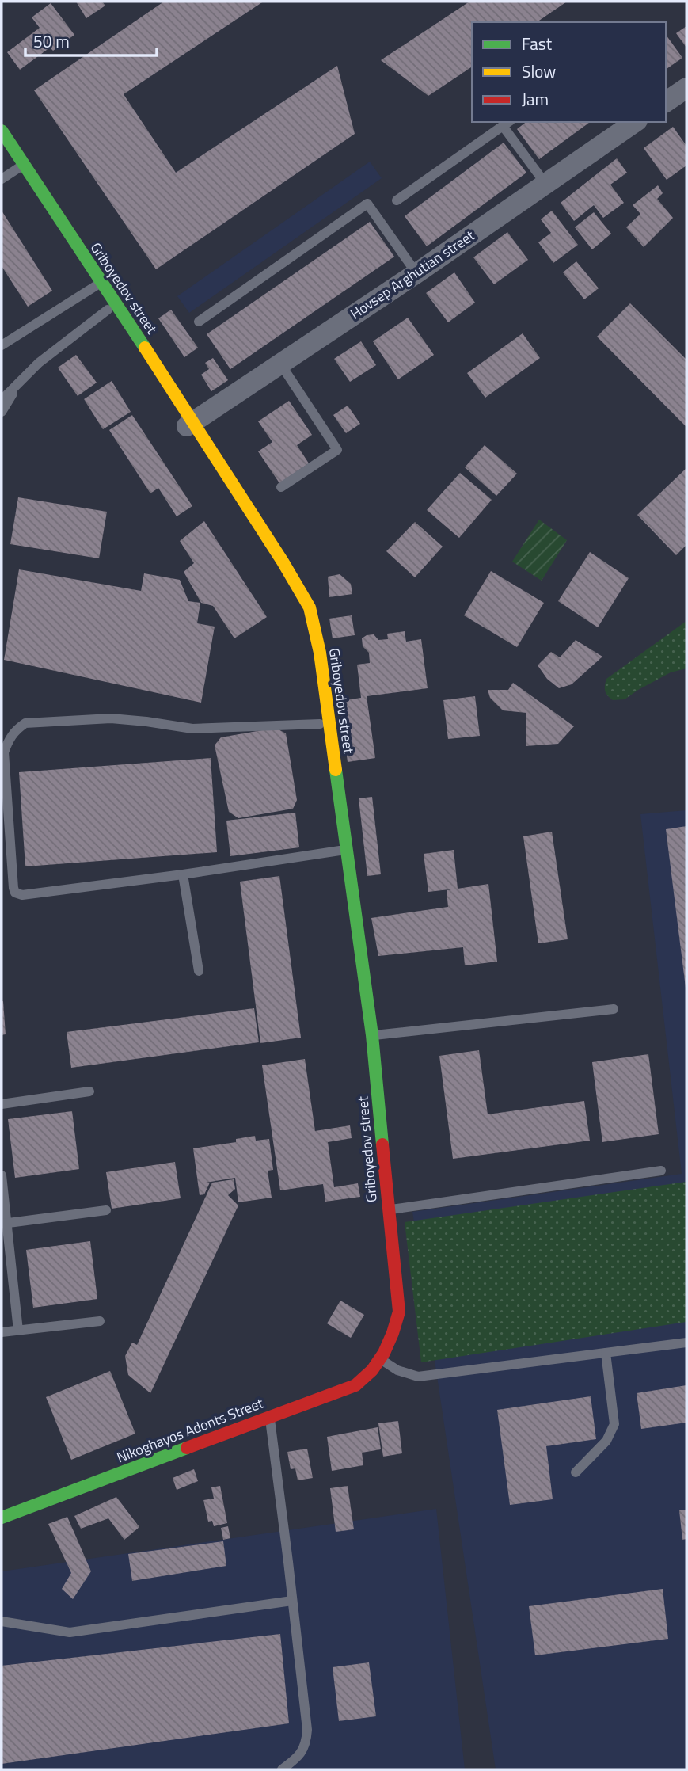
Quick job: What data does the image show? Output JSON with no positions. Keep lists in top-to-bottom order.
{
  "streets": {
    "street": ["Hovsep Arghutian street", "Griboyedov street", "Nikoghayos Adonts Street"]
  },
  "crossings": [
    ["Hovsep Arghutian street", "Griboyedov street"],
    ["Griboyedov street", "Nikoghayos Adonts Street"]
  ],
  "legend": ["Fast", "Slow", "Jam"],
  "scale_bar": "50 m"
}
